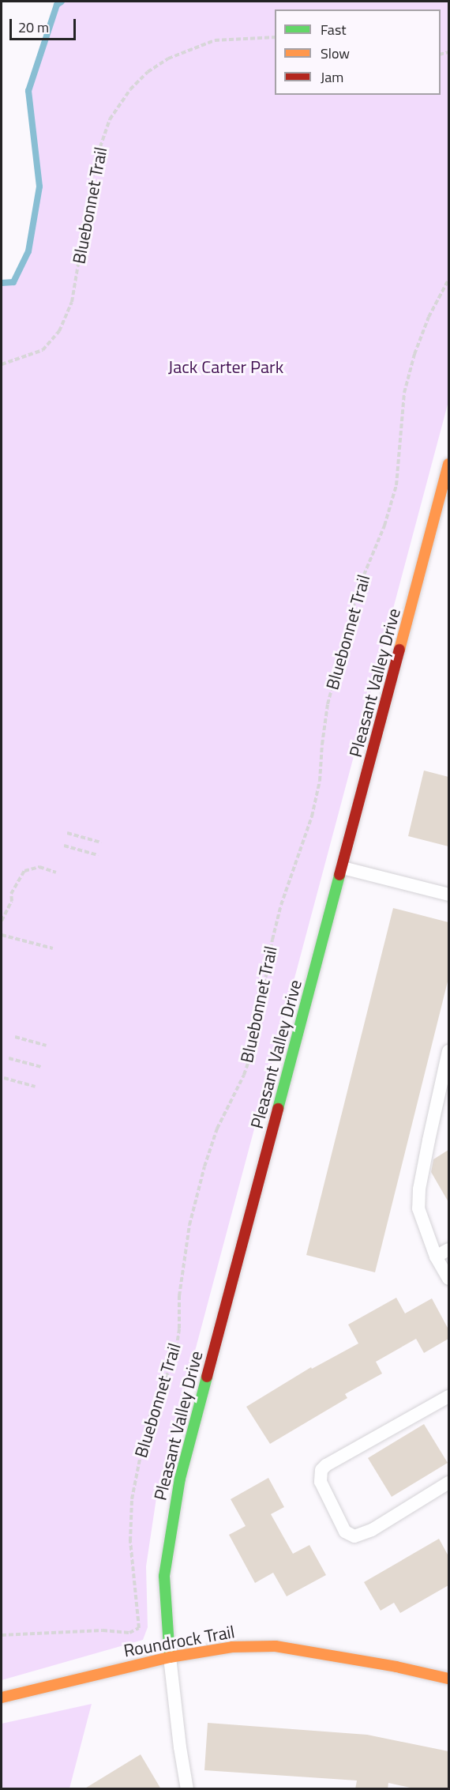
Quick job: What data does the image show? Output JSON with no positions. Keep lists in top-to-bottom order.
{
  "streets": {
    "street": ["Pleasant Valley Drive", "Roundrock Trail"],
    "path": ["Bluebonnet Trail"]
  },
  "crossings": [
    ["Pleasant Valley Drive", "Roundrock Trail"]
  ],
  "parks": ["Jack Carter Park"],
  "legend": ["Fast", "Slow", "Jam"],
  "scale_bar": "20 m"
}
